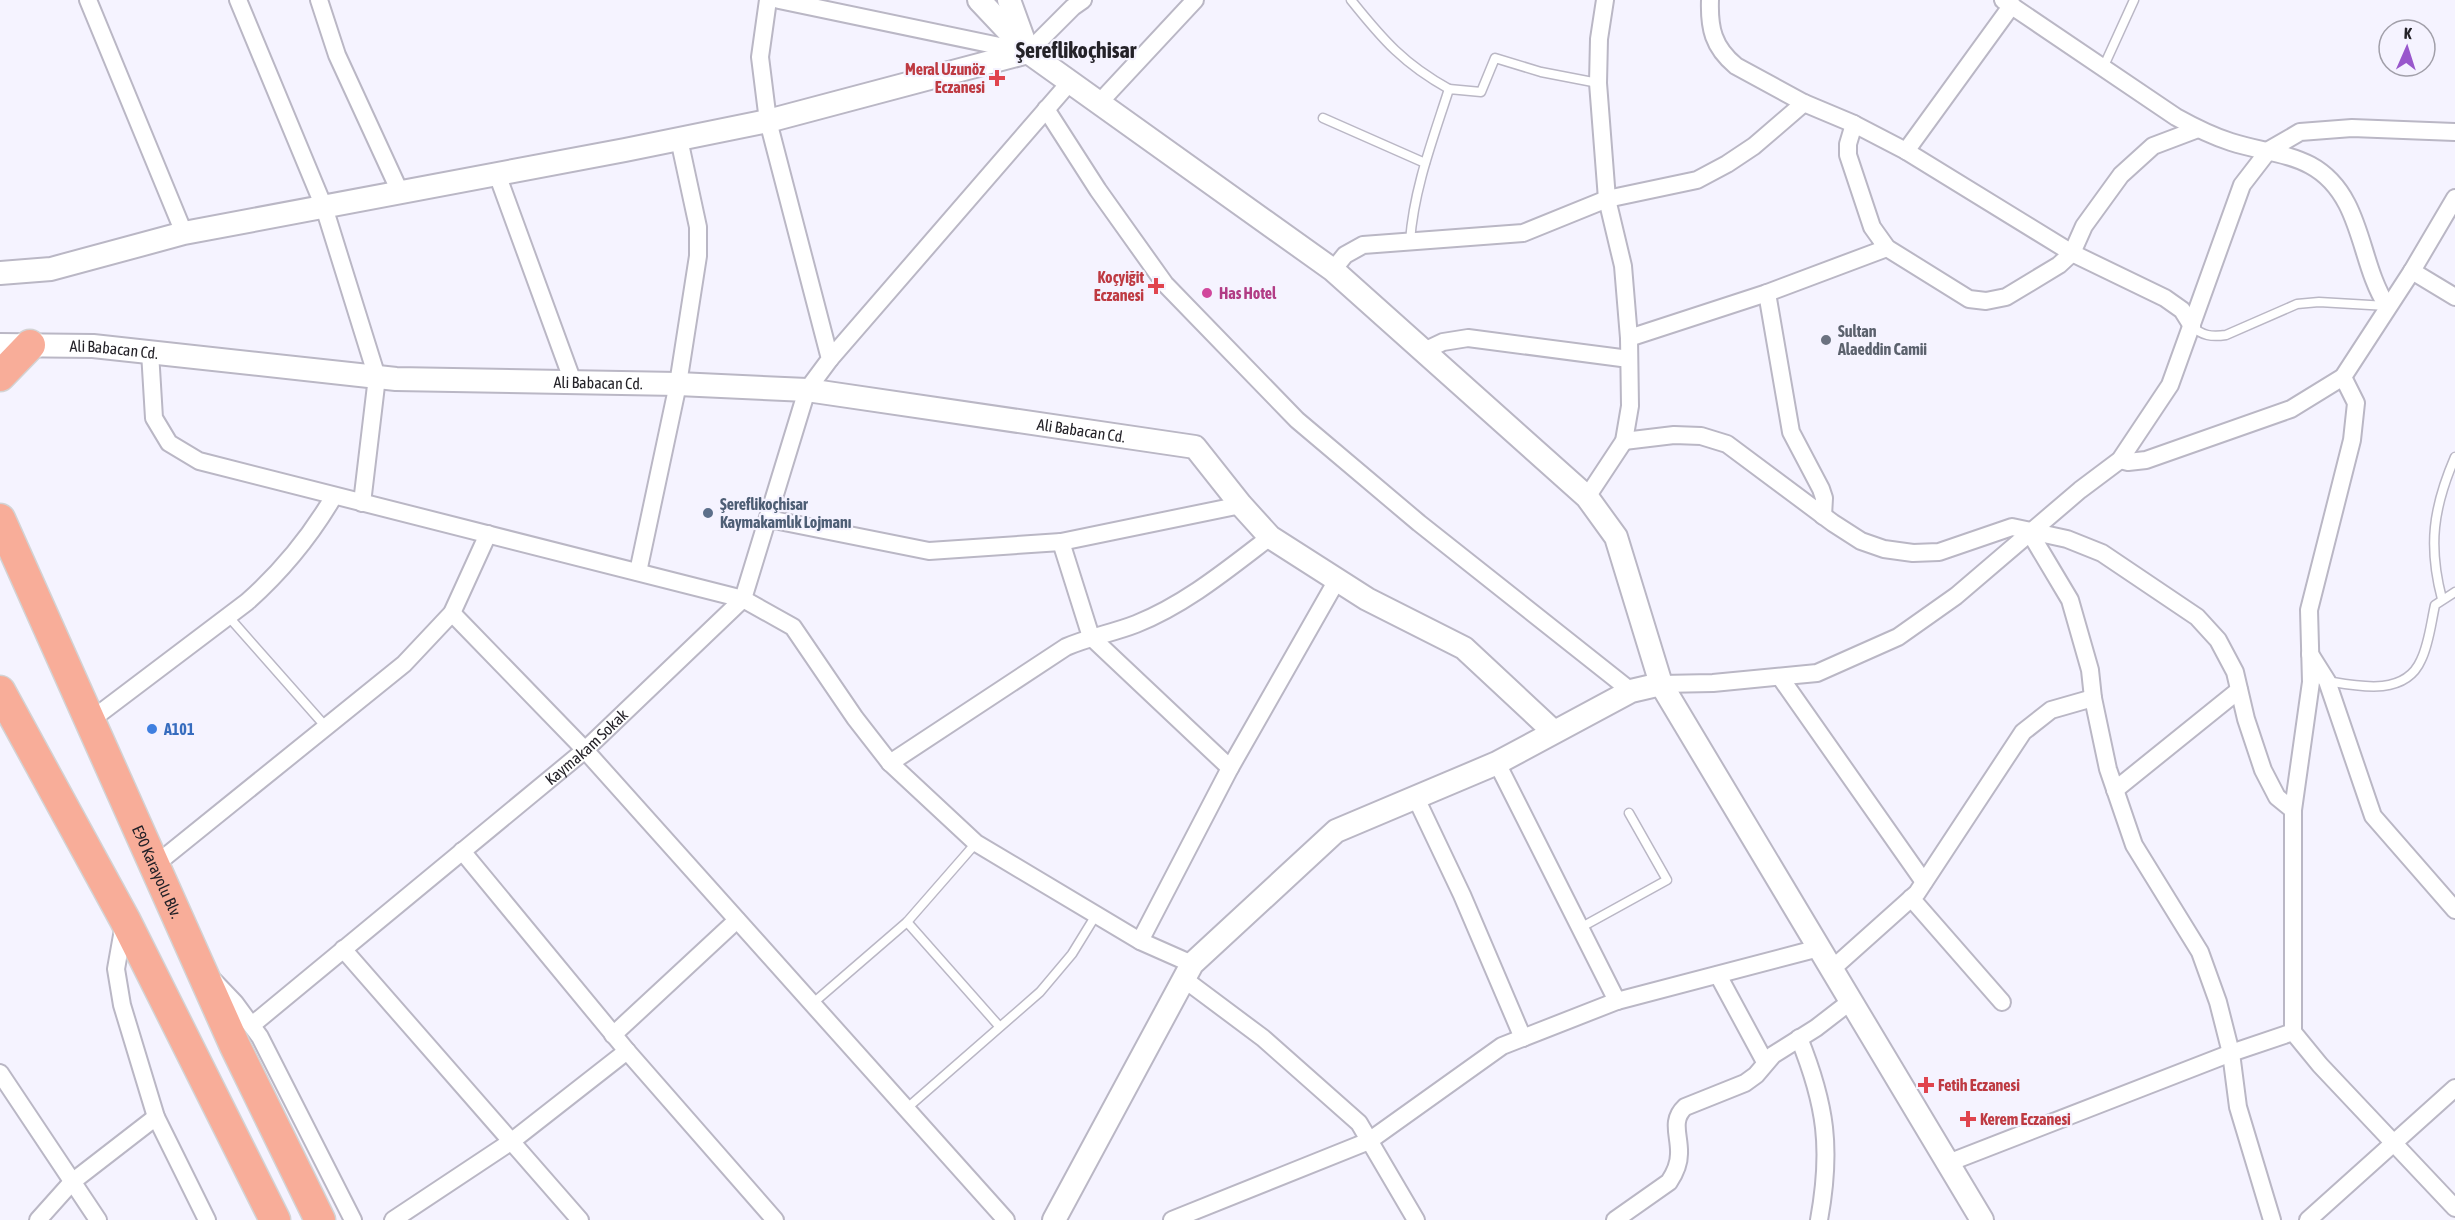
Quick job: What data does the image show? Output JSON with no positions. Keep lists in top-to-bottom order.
{
  "streets": {
    "highway": ["E90 Karayolu Blv."],
    "main road": ["Ali Babacan Cd."],
    "street": ["Kaymakam Sokak"]
  },
  "crossings": [
    ["Ali Babacan Cd.", "Kaymakam Sokak"]
  ],
  "districts": ["Şereflikoçhisar"],
  "places": {
    "health": [
      "Meral Uzunöz Eczanesi",
      "Koçyiğit Eczanesi",
      "Fetih Eczanesi",
      "Kerem Eczanesi"
    ],
    "other": [
      "Has Hotel",
      "Sultan Alaeddin Camii",
      "Şereflikoçhisar Kaymakamlık Lojmanı",
      "A101"
    ]
  },
  "north": "top"
}
